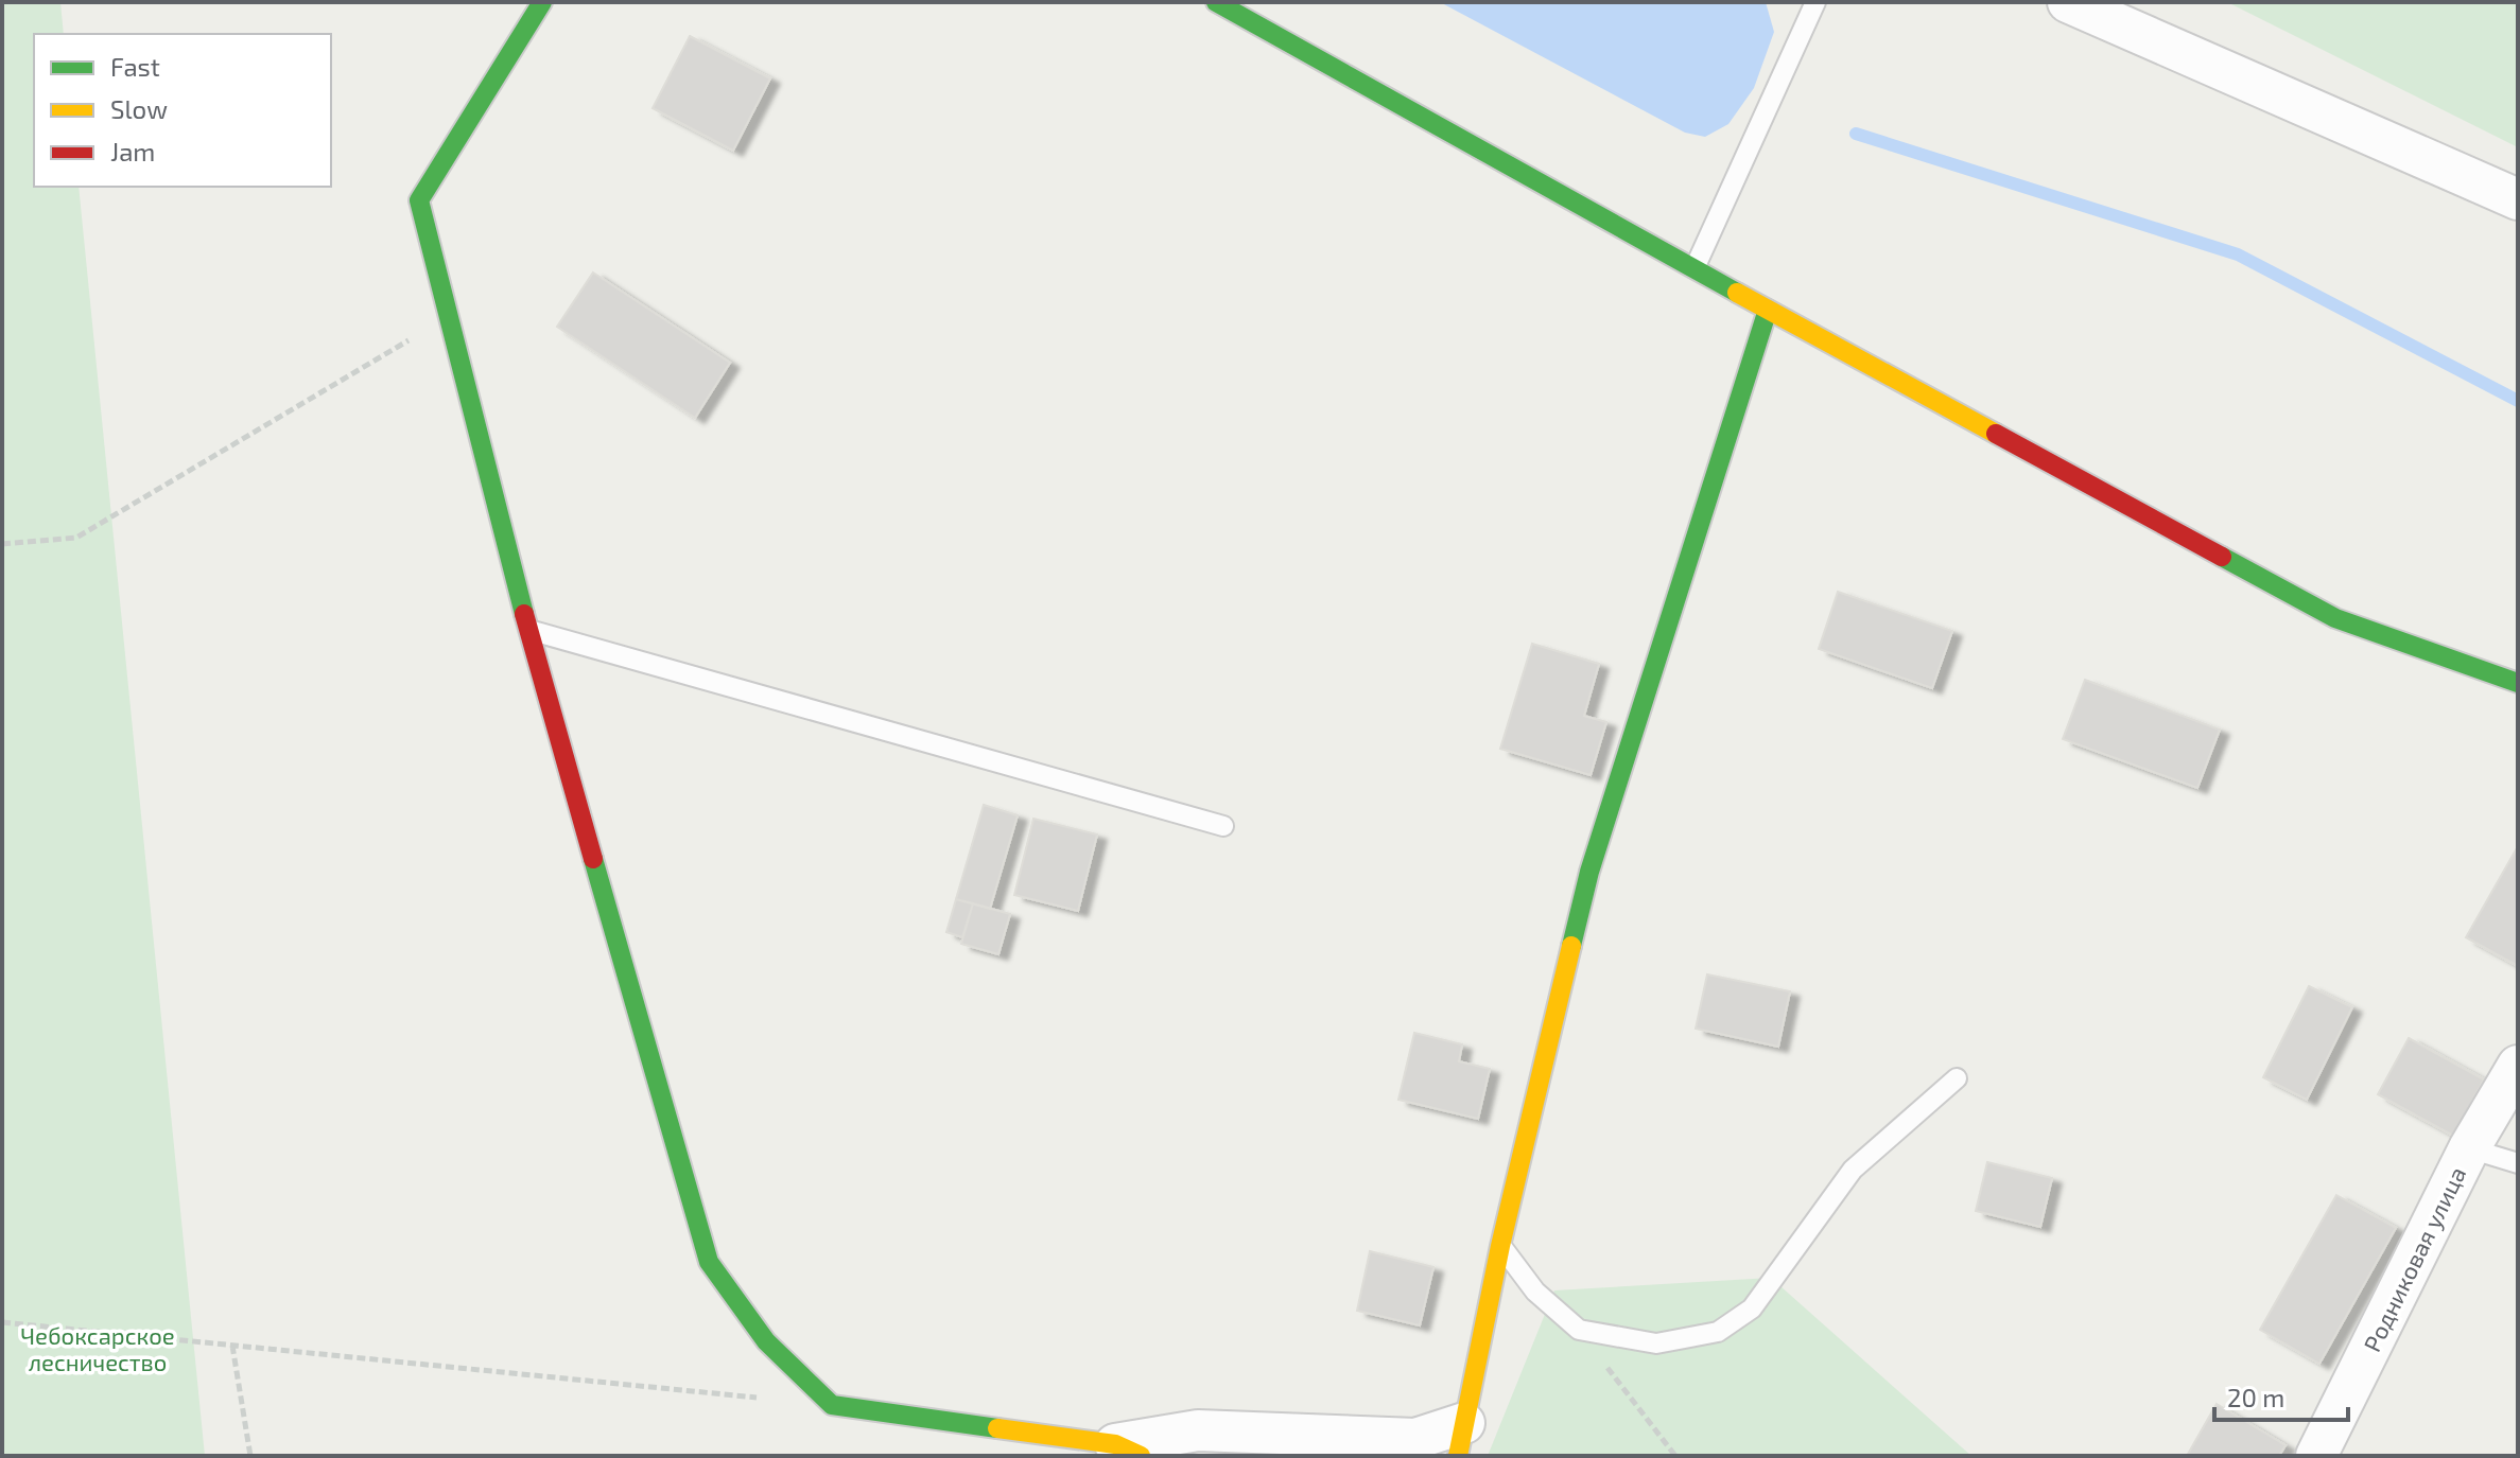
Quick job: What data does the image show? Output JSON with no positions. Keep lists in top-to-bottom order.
{
  "streets": {
    "street": ["Родниковая улица"]
  },
  "parks": ["Чебоксарское лесничество"],
  "legend": ["Fast", "Slow", "Jam"],
  "scale_bar": "20 m"
}
